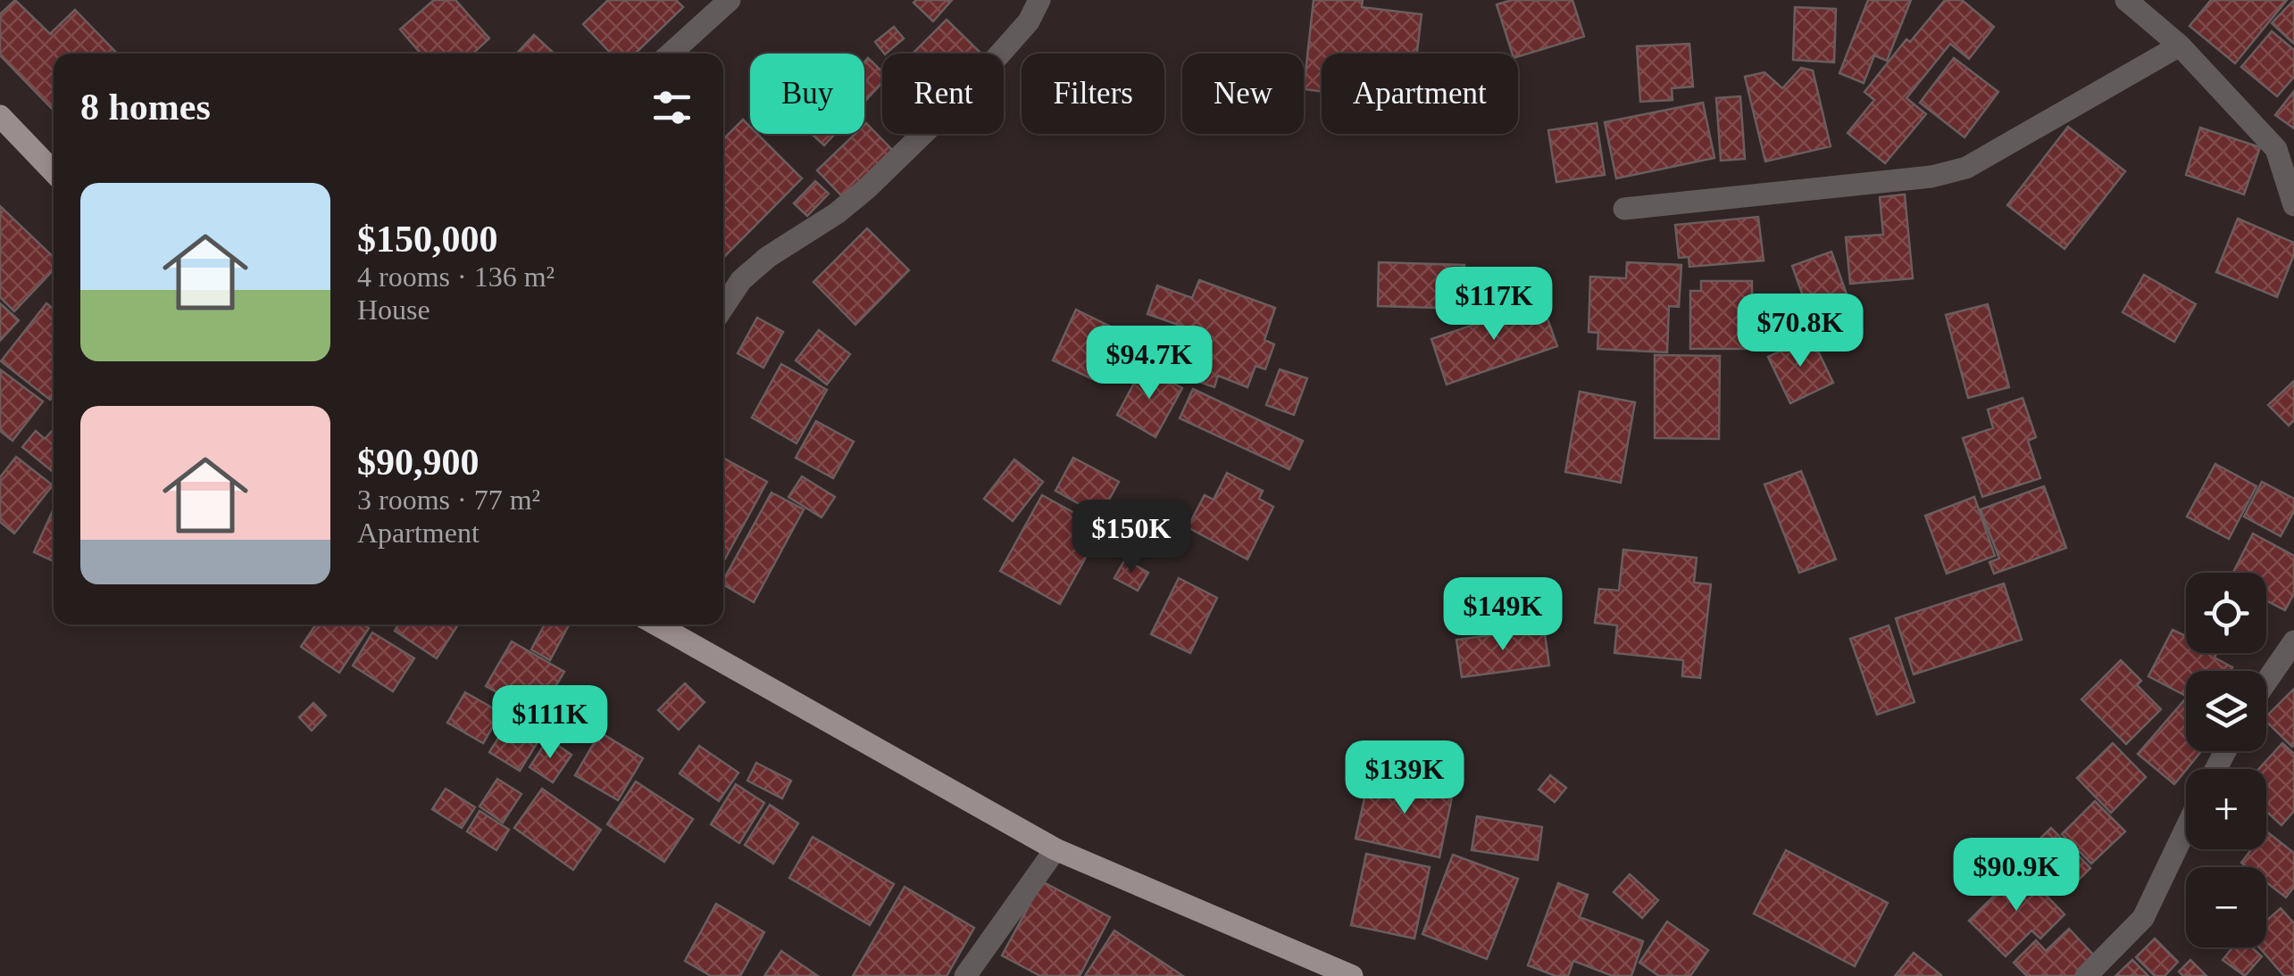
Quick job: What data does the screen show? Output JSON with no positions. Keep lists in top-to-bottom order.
{
  "page": {
    "chip": [
      "Buy",
      "Rent",
      "Filters",
      "New",
      "Apartment"
    ],
    "heading": "8 homes",
    "list": [
      {
        "name": "$150,000",
        "note": "4 rooms · 136 m² · House"
      },
      {
        "name": "$90,900",
        "note": "3 rooms · 77 m² · Apartment"
      }
    ],
    "price": [
      "$117K",
      "$70.8K",
      "$94.7K",
      "$150K",
      "$149K",
      "$111K",
      "$139K",
      "$90.9K"
    ],
    "map_buttons": ["+", "−"]
  }
}
